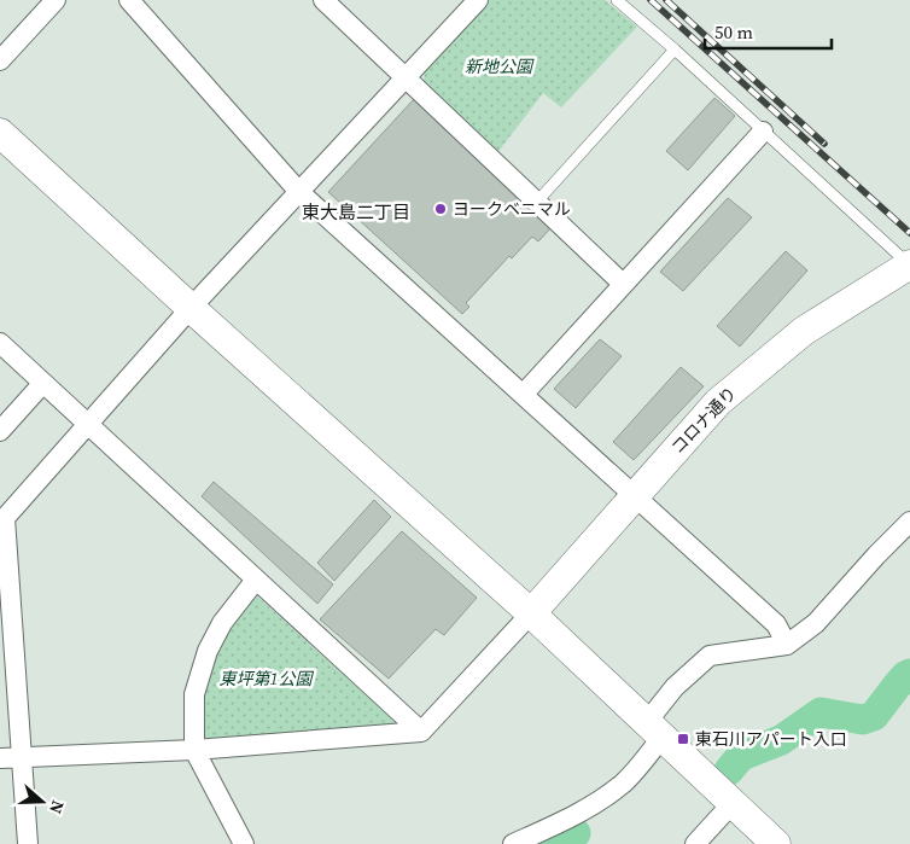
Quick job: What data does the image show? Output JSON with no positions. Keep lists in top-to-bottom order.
{
  "streets": {
    "street": ["コロナ通り"]
  },
  "districts": ["東大島二丁目"],
  "parks": ["新地公園", "東坪第1公園"],
  "places": {
    "other": ["ヨークベニマル"],
    "transit": ["東石川アパート入口"]
  },
  "scale_bar": "50 m",
  "north": "right"
}
